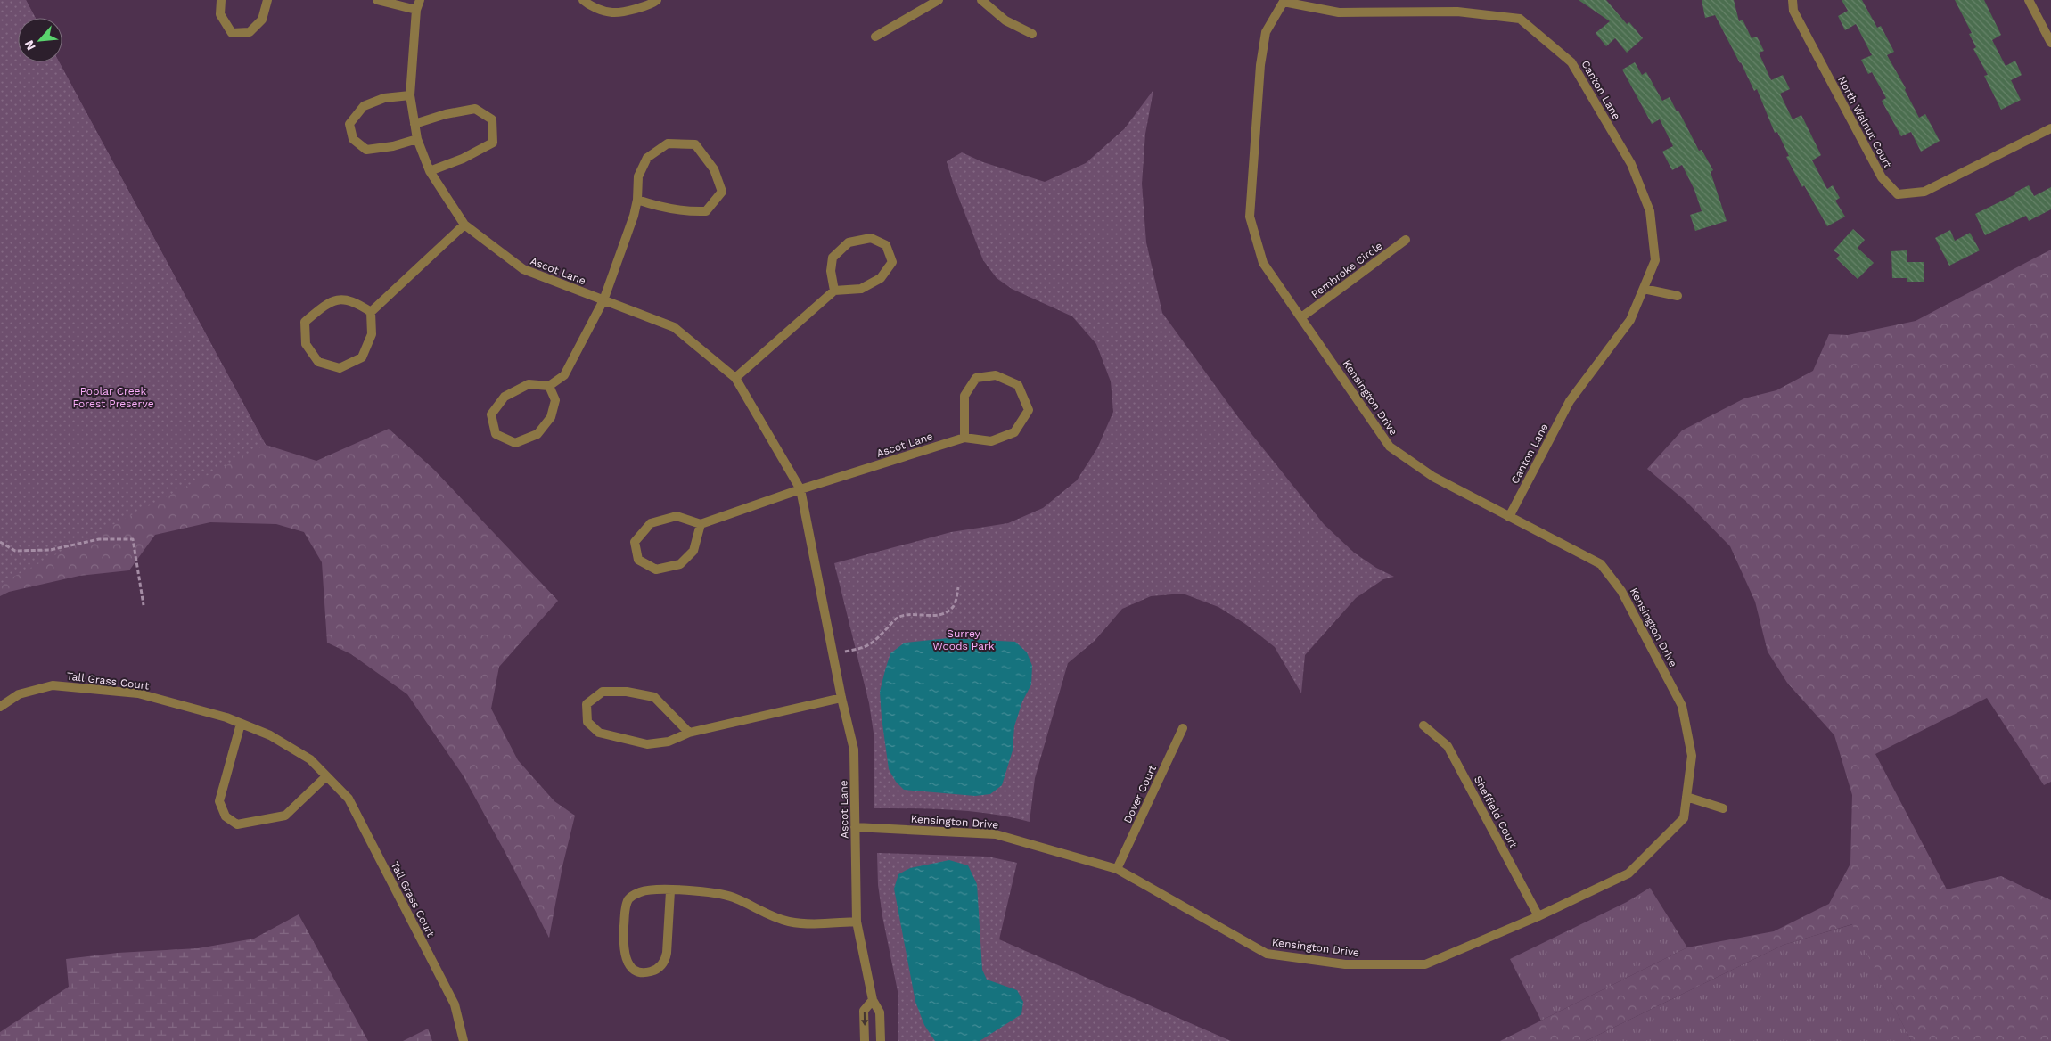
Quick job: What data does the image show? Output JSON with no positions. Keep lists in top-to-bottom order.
{
  "streets": {
    "street": [
      "Canton Lane",
      "North Walnut Court",
      "Pembroke Circle",
      "Ascot Lane",
      "Kensington Drive",
      "Tall Grass Court",
      "Dover Court",
      "Sheffield Court"
    ]
  },
  "crossings": [
    ["Canton Lane", "Kensington Drive"],
    ["Pembroke Circle", "Kensington Drive"],
    ["Ascot Lane", "Kensington Drive"],
    ["Kensington Drive", "Dover Court"],
    ["Kensington Drive", "Sheffield Court"]
  ],
  "parks": ["Poplar Creek Forest Preserve", "Surrey Woods Park"],
  "north": "bottom left"
}
